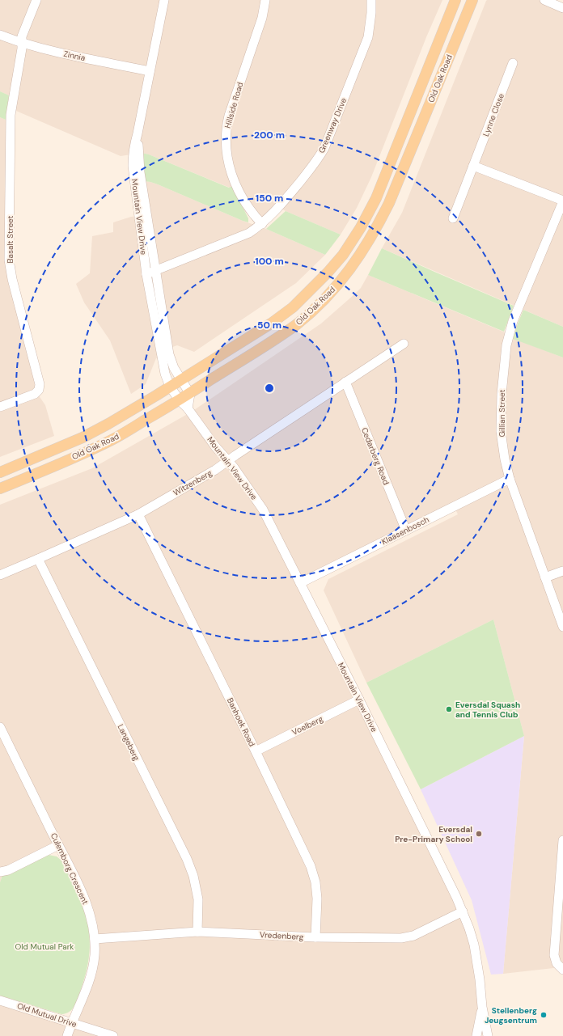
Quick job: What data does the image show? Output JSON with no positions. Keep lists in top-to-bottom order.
{
  "streets": {
    "main road": ["Old Oak Road"],
    "street": [
      "Zinnia",
      "Hillside Road",
      "Lynne Close",
      "Greenway Drive",
      "Mountain View Drive",
      "Basalt Street",
      "Gillian Street",
      "Cedarberg Road",
      "Witzenberg",
      "Klaasenbosch",
      "Banhoek Road",
      "Voelberg",
      "Langeberg",
      "Culemborg Crescent",
      "Vredenberg",
      "Old Mutual Drive"
    ]
  },
  "crossings": [
    ["Zinnia", "Mountain View Drive"],
    ["Zinnia", "Basalt Street"],
    ["Old Oak Road", "Mountain View Drive"],
    ["Hillside Road", "Greenway Drive"],
    ["Greenway Drive", "Mountain View Drive"],
    ["Mountain View Drive", "Witzenberg"],
    ["Mountain View Drive", "Klaasenbosch"],
    ["Mountain View Drive", "Voelberg"],
    ["Mountain View Drive", "Vredenberg"],
    ["Gillian Street", "Klaasenbosch"],
    ["Cedarberg Road", "Witzenberg"],
    ["Cedarberg Road", "Klaasenbosch"],
    ["Witzenberg", "Banhoek Road"],
    ["Witzenberg", "Langeberg"],
    ["Banhoek Road", "Voelberg"],
    ["Banhoek Road", "Vredenberg"],
    ["Langeberg", "Vredenberg"],
    ["Culemborg Crescent", "Vredenberg"],
    ["Culemborg Crescent", "Old Mutual Drive"]
  ],
  "parks": ["Old Mutual Park"],
  "places": ["Eversdal Squash and Tennis Club", "Eversdal Pre-Primary School", "Stellenberg Jeugsentrum"],
  "rings": [
    "200 m",
    "150 m",
    "100 m",
    "50 m"
  ]
}
